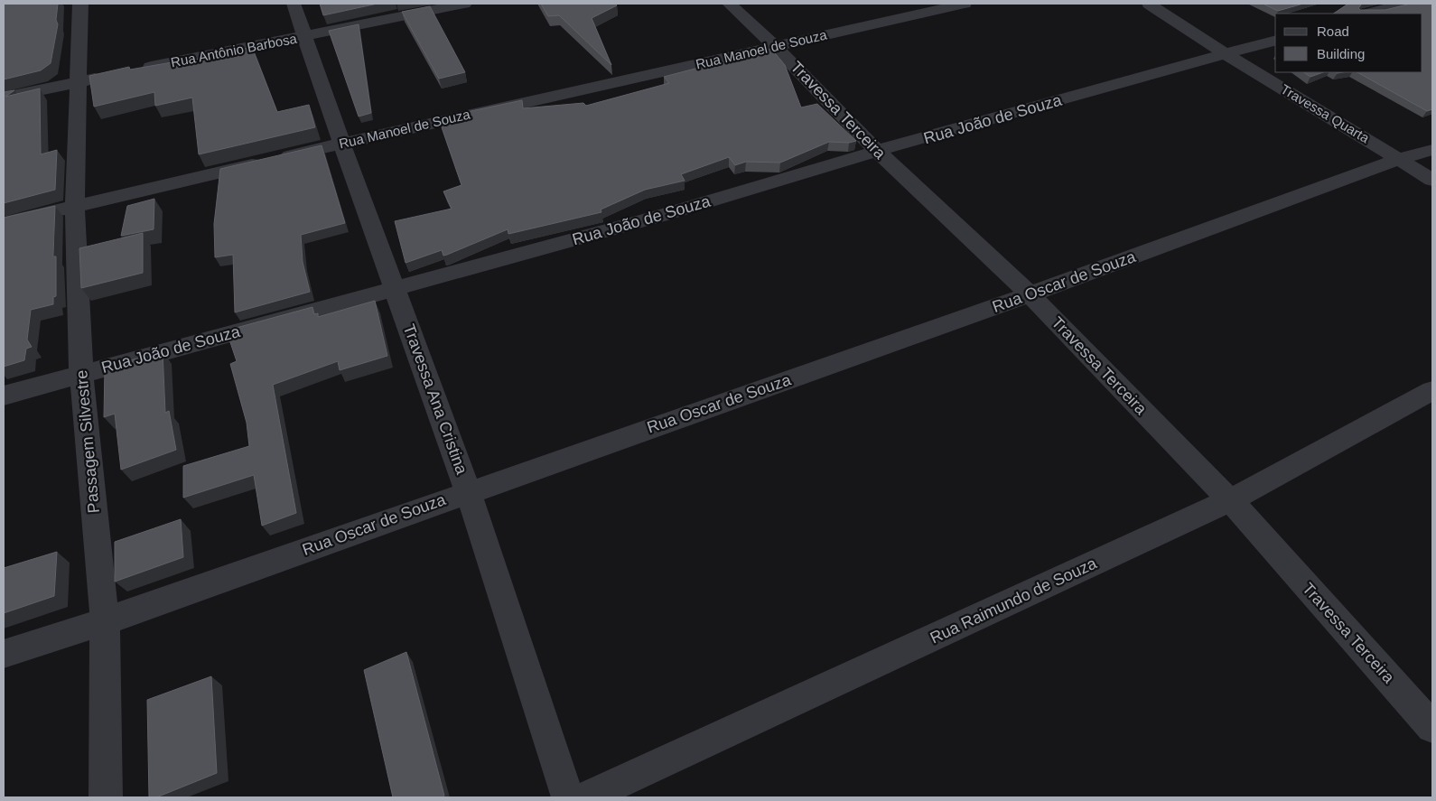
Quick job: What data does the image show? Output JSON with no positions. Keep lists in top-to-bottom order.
{
  "streets": {
    "street": [
      "Rua Manoel de Souza",
      "Rua Antônio Barbosa",
      "Travessa Terceira",
      "Travessa Quarta",
      "Rua João de Souza",
      "Rua Oscar de Souza",
      "Travessa Ana Cristina",
      "Passagem Silvestre",
      "Rua Raimundo de Souza"
    ]
  },
  "crossings": [
    ["Rua Manoel de Souza", "Travessa Terceira"],
    ["Rua Manoel de Souza", "Travessa Ana Cristina"],
    ["Rua Manoel de Souza", "Passagem Silvestre"],
    ["Rua Antônio Barbosa", "Travessa Ana Cristina"],
    ["Travessa Terceira", "Rua João de Souza"],
    ["Travessa Terceira", "Rua Oscar de Souza"],
    ["Travessa Terceira", "Rua Raimundo de Souza"],
    ["Travessa Quarta", "Rua João de Souza"],
    ["Travessa Quarta", "Rua Oscar de Souza"],
    ["Rua João de Souza", "Travessa Ana Cristina"],
    ["Rua João de Souza", "Passagem Silvestre"],
    ["Rua Oscar de Souza", "Travessa Ana Cristina"],
    ["Rua Oscar de Souza", "Passagem Silvestre"]
  ],
  "legend": ["Road", "Building"]
}
